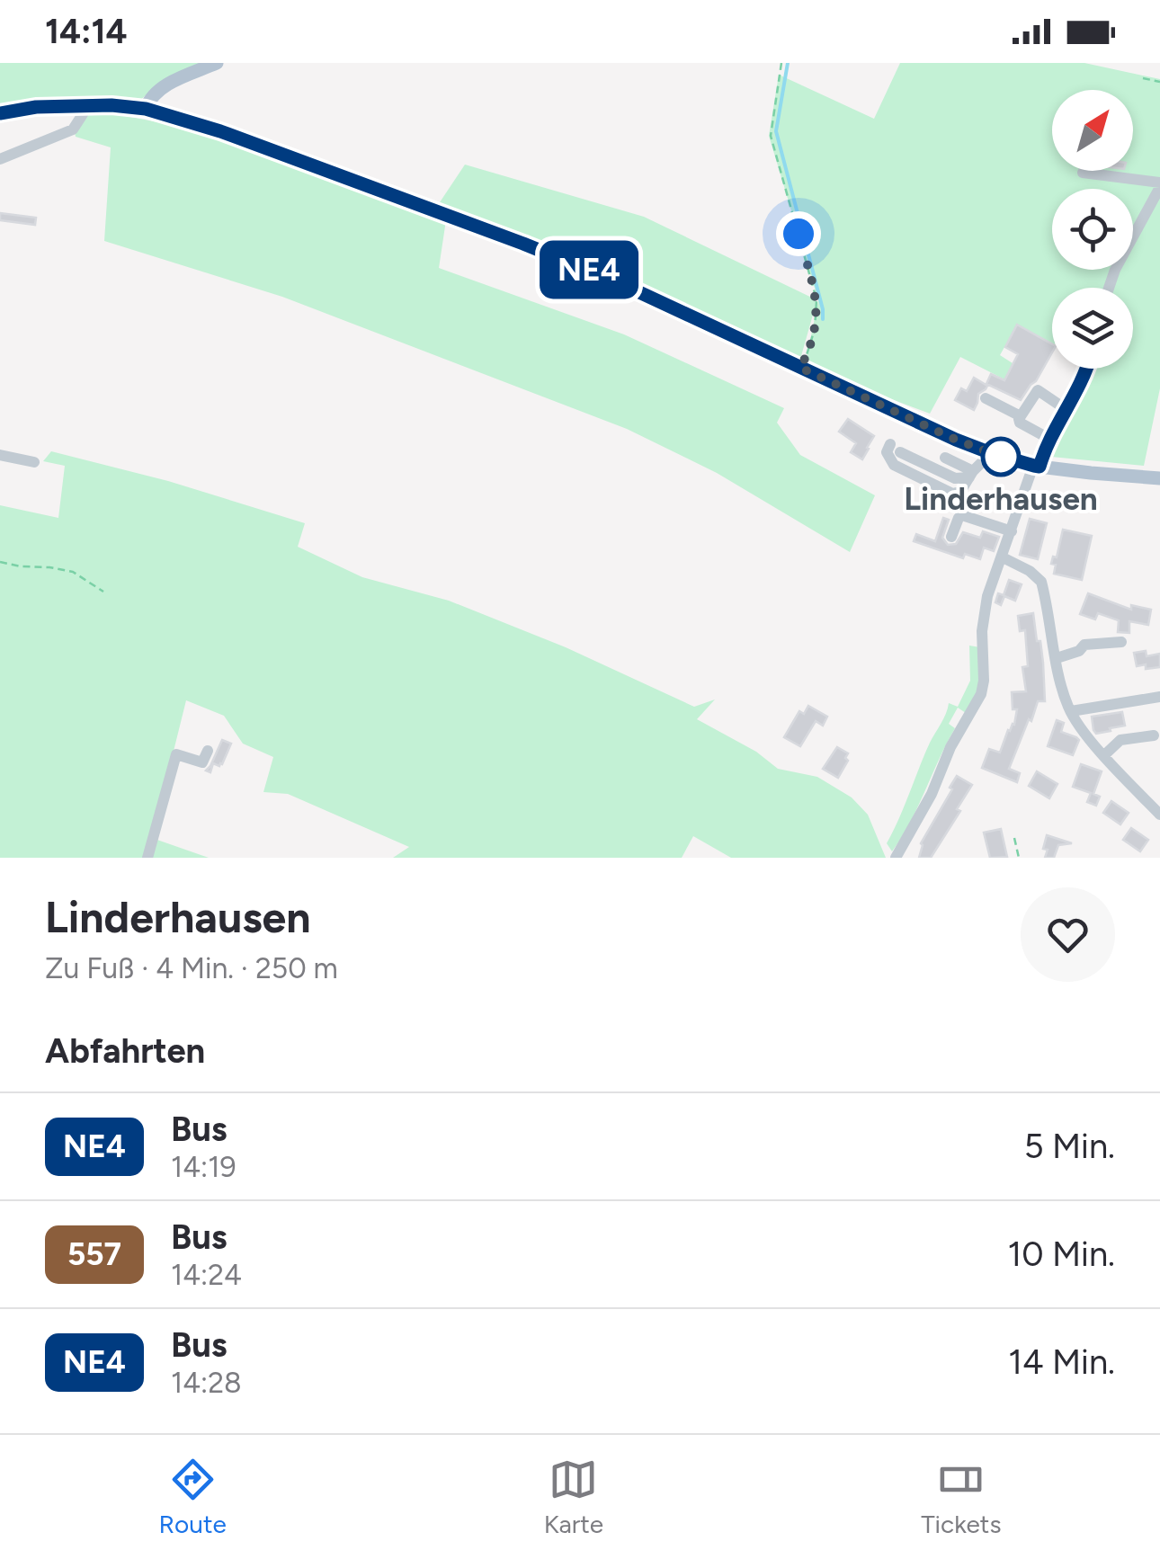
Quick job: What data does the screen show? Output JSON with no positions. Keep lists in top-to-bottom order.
{
  "places": ["Linderhausen"],
  "lines": ["bus line NE4"],
  "north": "top right",
  "page": {
    "status": "14:14",
    "on_map": "NE4",
    "heading": [
      ["Linderhausen", "Zu Fuß · 4 Min. · 250 m"],
      "Abfahrten"
    ],
    "list": [
      {
        "mark": "NE4",
        "name": "Bus",
        "note": "14:19",
        "value": "5 Min."
      },
      {
        "mark": "557",
        "name": "Bus",
        "note": "14:24",
        "value": "10 Min."
      },
      {
        "mark": "NE4",
        "name": "Bus",
        "note": "14:28",
        "value": "14 Min."
      }
    ],
    "tabs": ["Route", "Karte", "Tickets"]
  }
}
